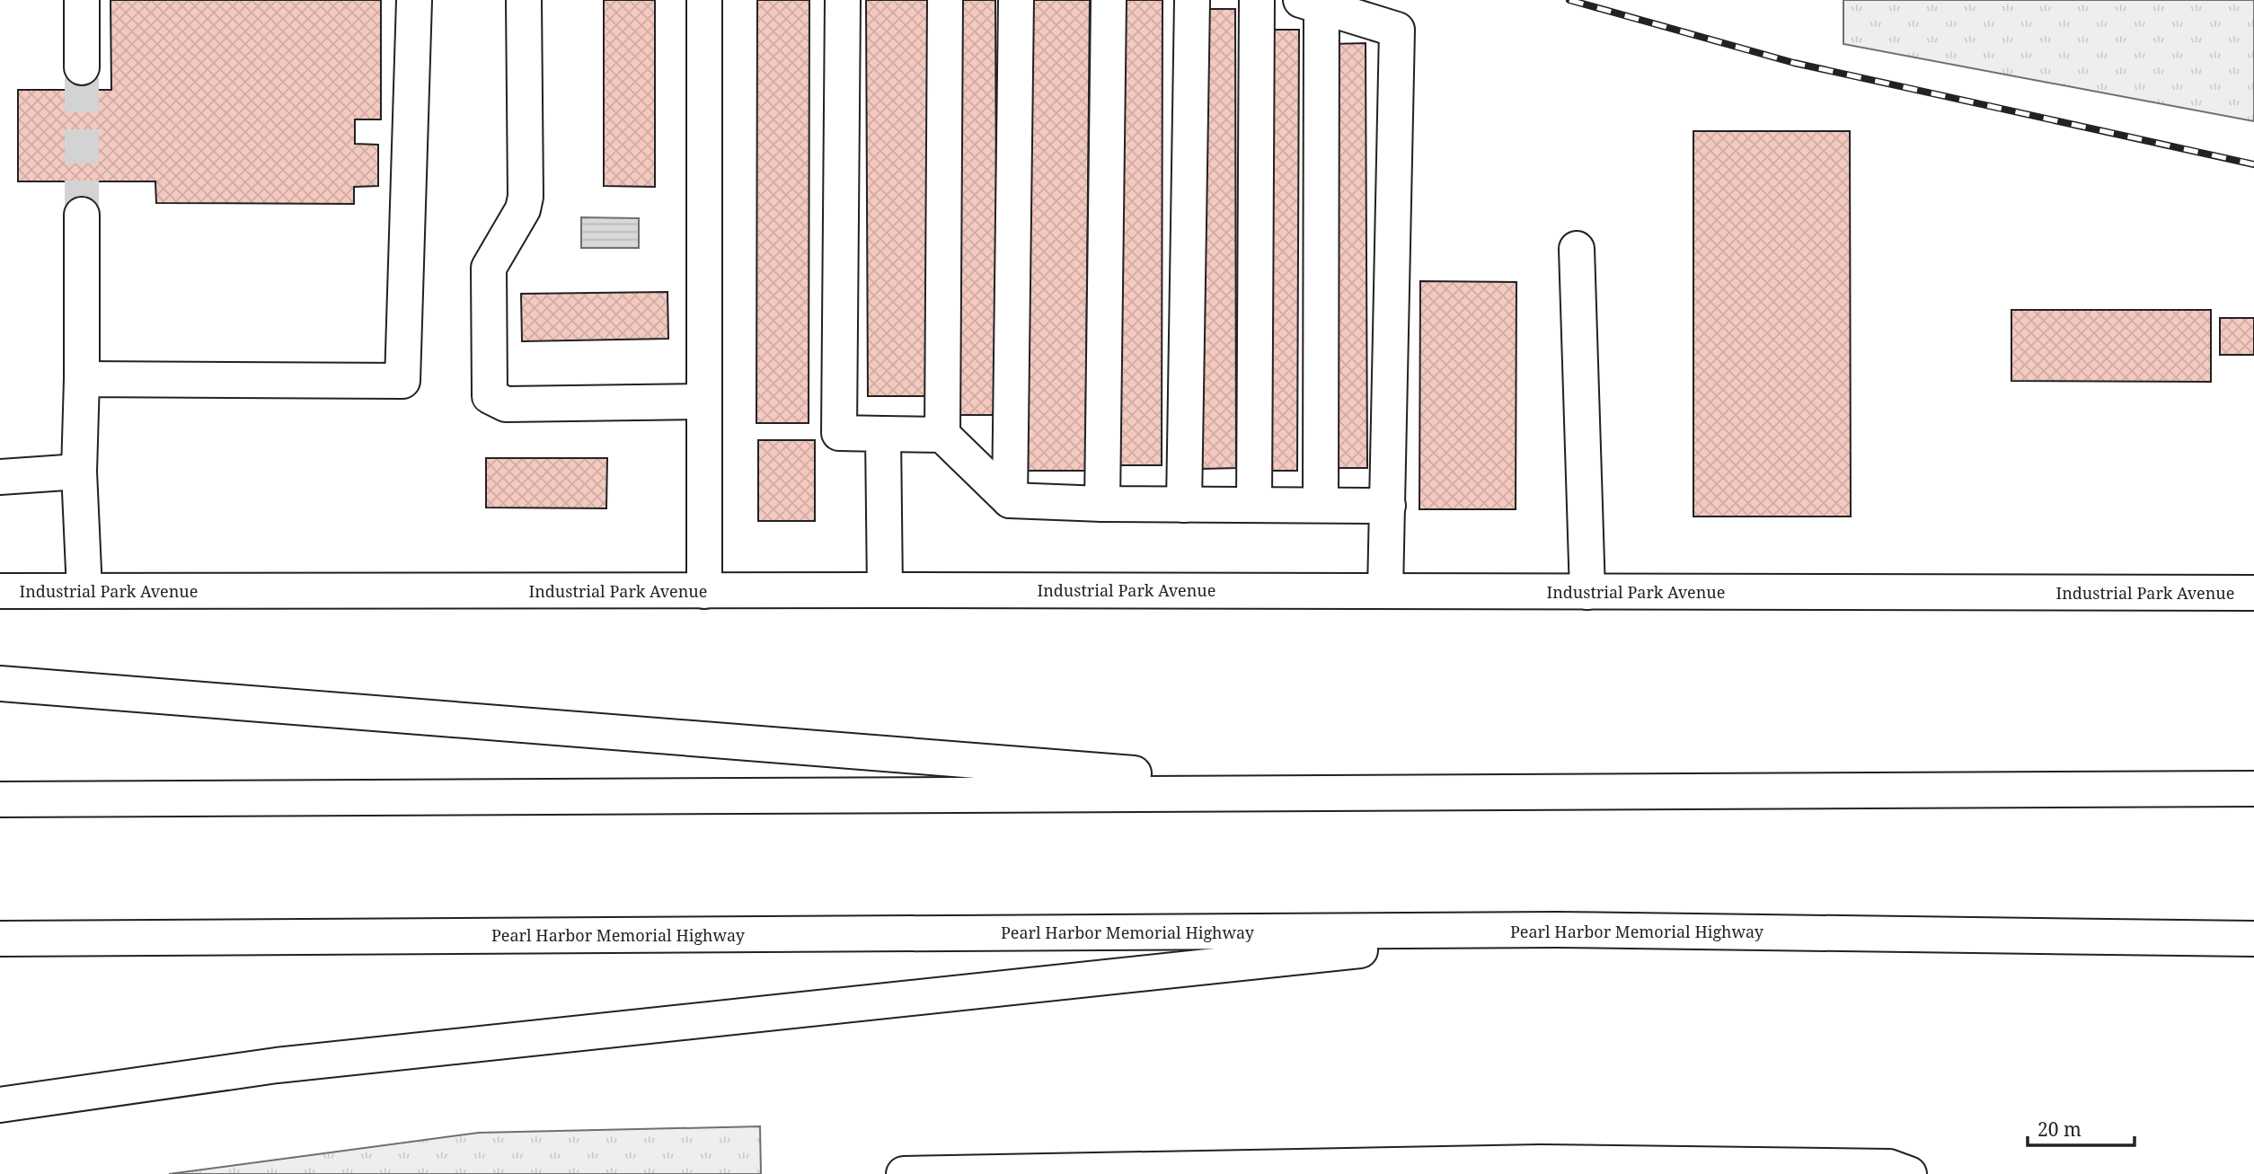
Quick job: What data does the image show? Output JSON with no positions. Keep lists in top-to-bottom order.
{
  "streets": {
    "main road": ["Industrial Park Avenue", "Pearl Harbor Memorial Highway"]
  },
  "scale_bar": "20 m"
}
